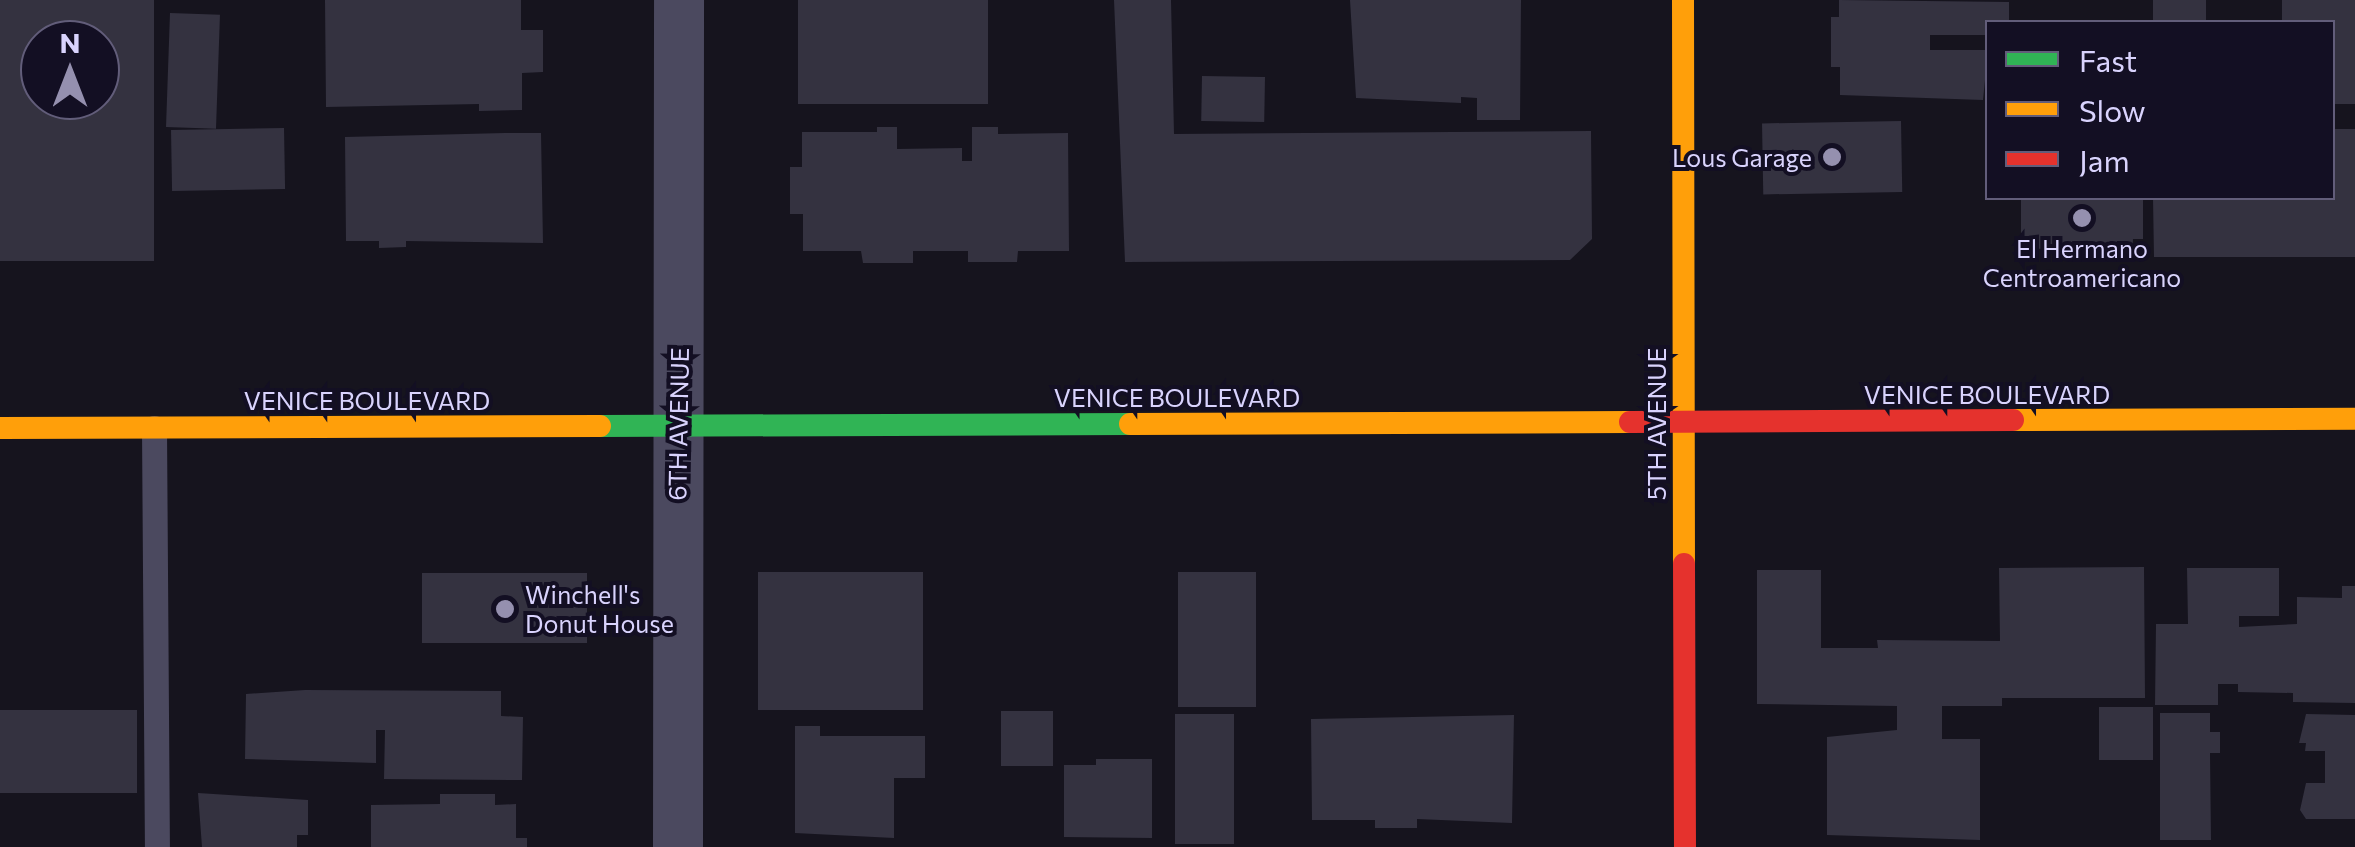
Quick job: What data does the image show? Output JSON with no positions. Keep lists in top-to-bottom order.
{
  "streets": {
    "main road": ["VENICE BOULEVARD", "5TH AVENUE"],
    "street": ["6TH AVENUE"]
  },
  "crossings": [
    ["VENICE BOULEVARD", "6TH AVENUE"],
    ["VENICE BOULEVARD", "5TH AVENUE"]
  ],
  "places": ["Lous Garage", "El Hermano Centroamericano", "Winchell's Donut House"],
  "legend": ["Fast", "Slow", "Jam"],
  "north": "top"
}
